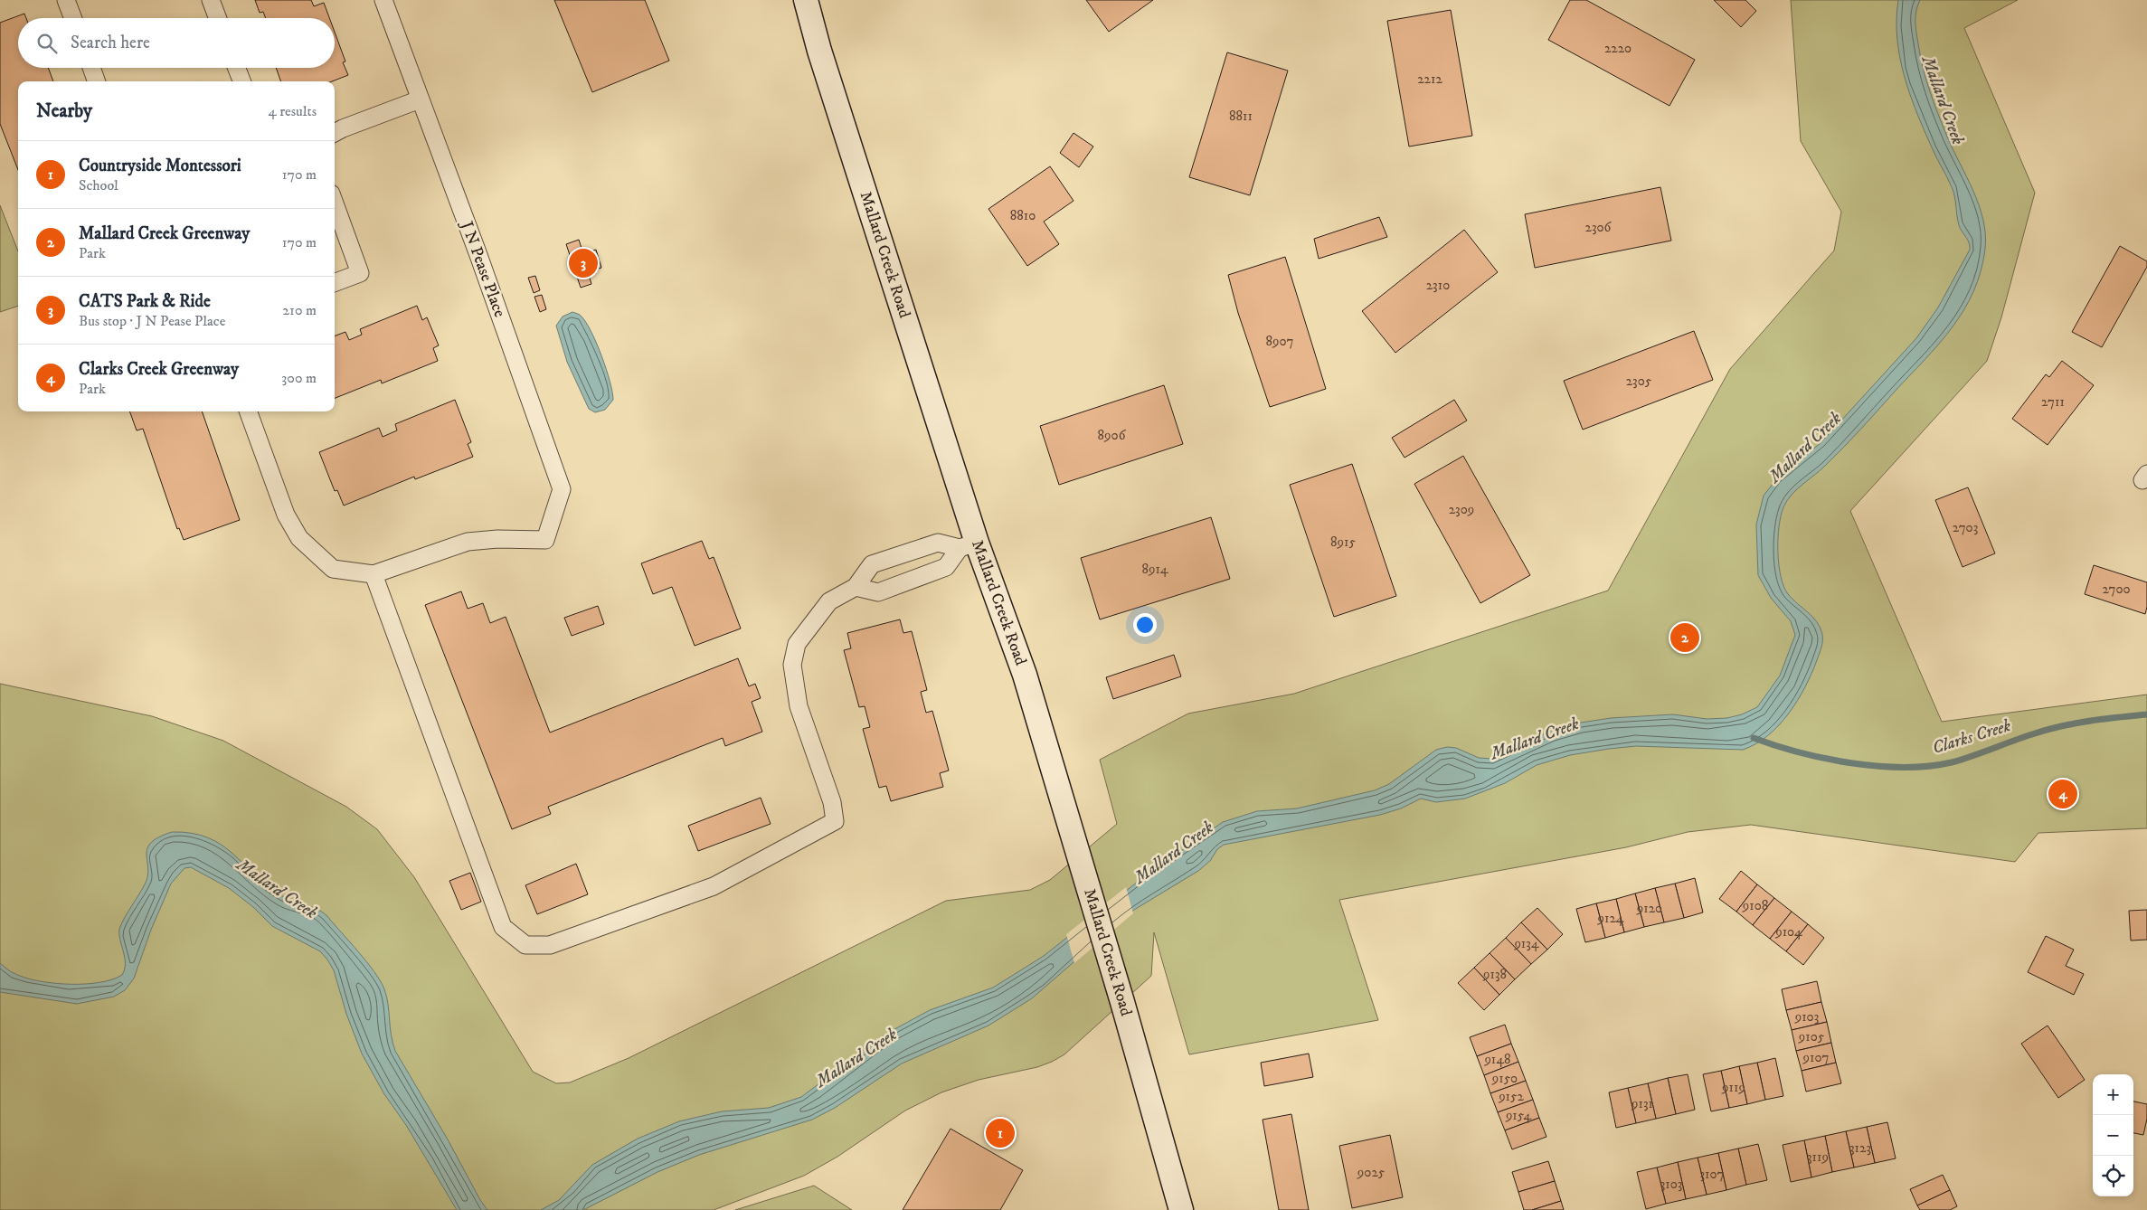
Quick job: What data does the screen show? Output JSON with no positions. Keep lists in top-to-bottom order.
{
  "streets": {
    "main road": ["Mallard Creek Road"],
    "street": ["J N Pease Place"]
  },
  "water": ["Mallard Creek", "Clarks Creek"],
  "house_numbers": [
    "2220",
    "2212",
    "8811",
    "8810",
    "2306",
    "2310",
    "8907",
    "2305",
    "2711",
    "8906",
    "2309",
    "2703",
    "8915",
    "8914",
    "2700",
    "9108",
    "9120",
    "9124",
    "9104",
    "9134",
    "9138",
    "9103",
    "9105",
    "9107",
    "9148",
    "9150",
    "9119",
    "9152",
    "9131",
    "9154",
    "3123",
    "3119",
    "9025",
    "3107",
    "3103"
  ],
  "page": {
    "search": "Search here",
    "heading": ["Nearby", "4 results"],
    "list": [
      {
        "mark": "1",
        "name": "Countryside Montessori",
        "note": "School",
        "value": "170 m"
      },
      {
        "mark": "2",
        "name": "Mallard Creek Greenway",
        "note": "Park",
        "value": "170 m"
      },
      {
        "mark": "3",
        "name": "CATS Park & Ride",
        "note": "Bus stop · J N Pease Place",
        "value": "210 m"
      },
      {
        "mark": "4",
        "name": "Clarks Creek Greenway",
        "note": "Park",
        "value": "300 m"
      }
    ],
    "pins": [
      "3",
      "2",
      "4",
      "1"
    ],
    "map_buttons": ["+", "−"]
  }
}
